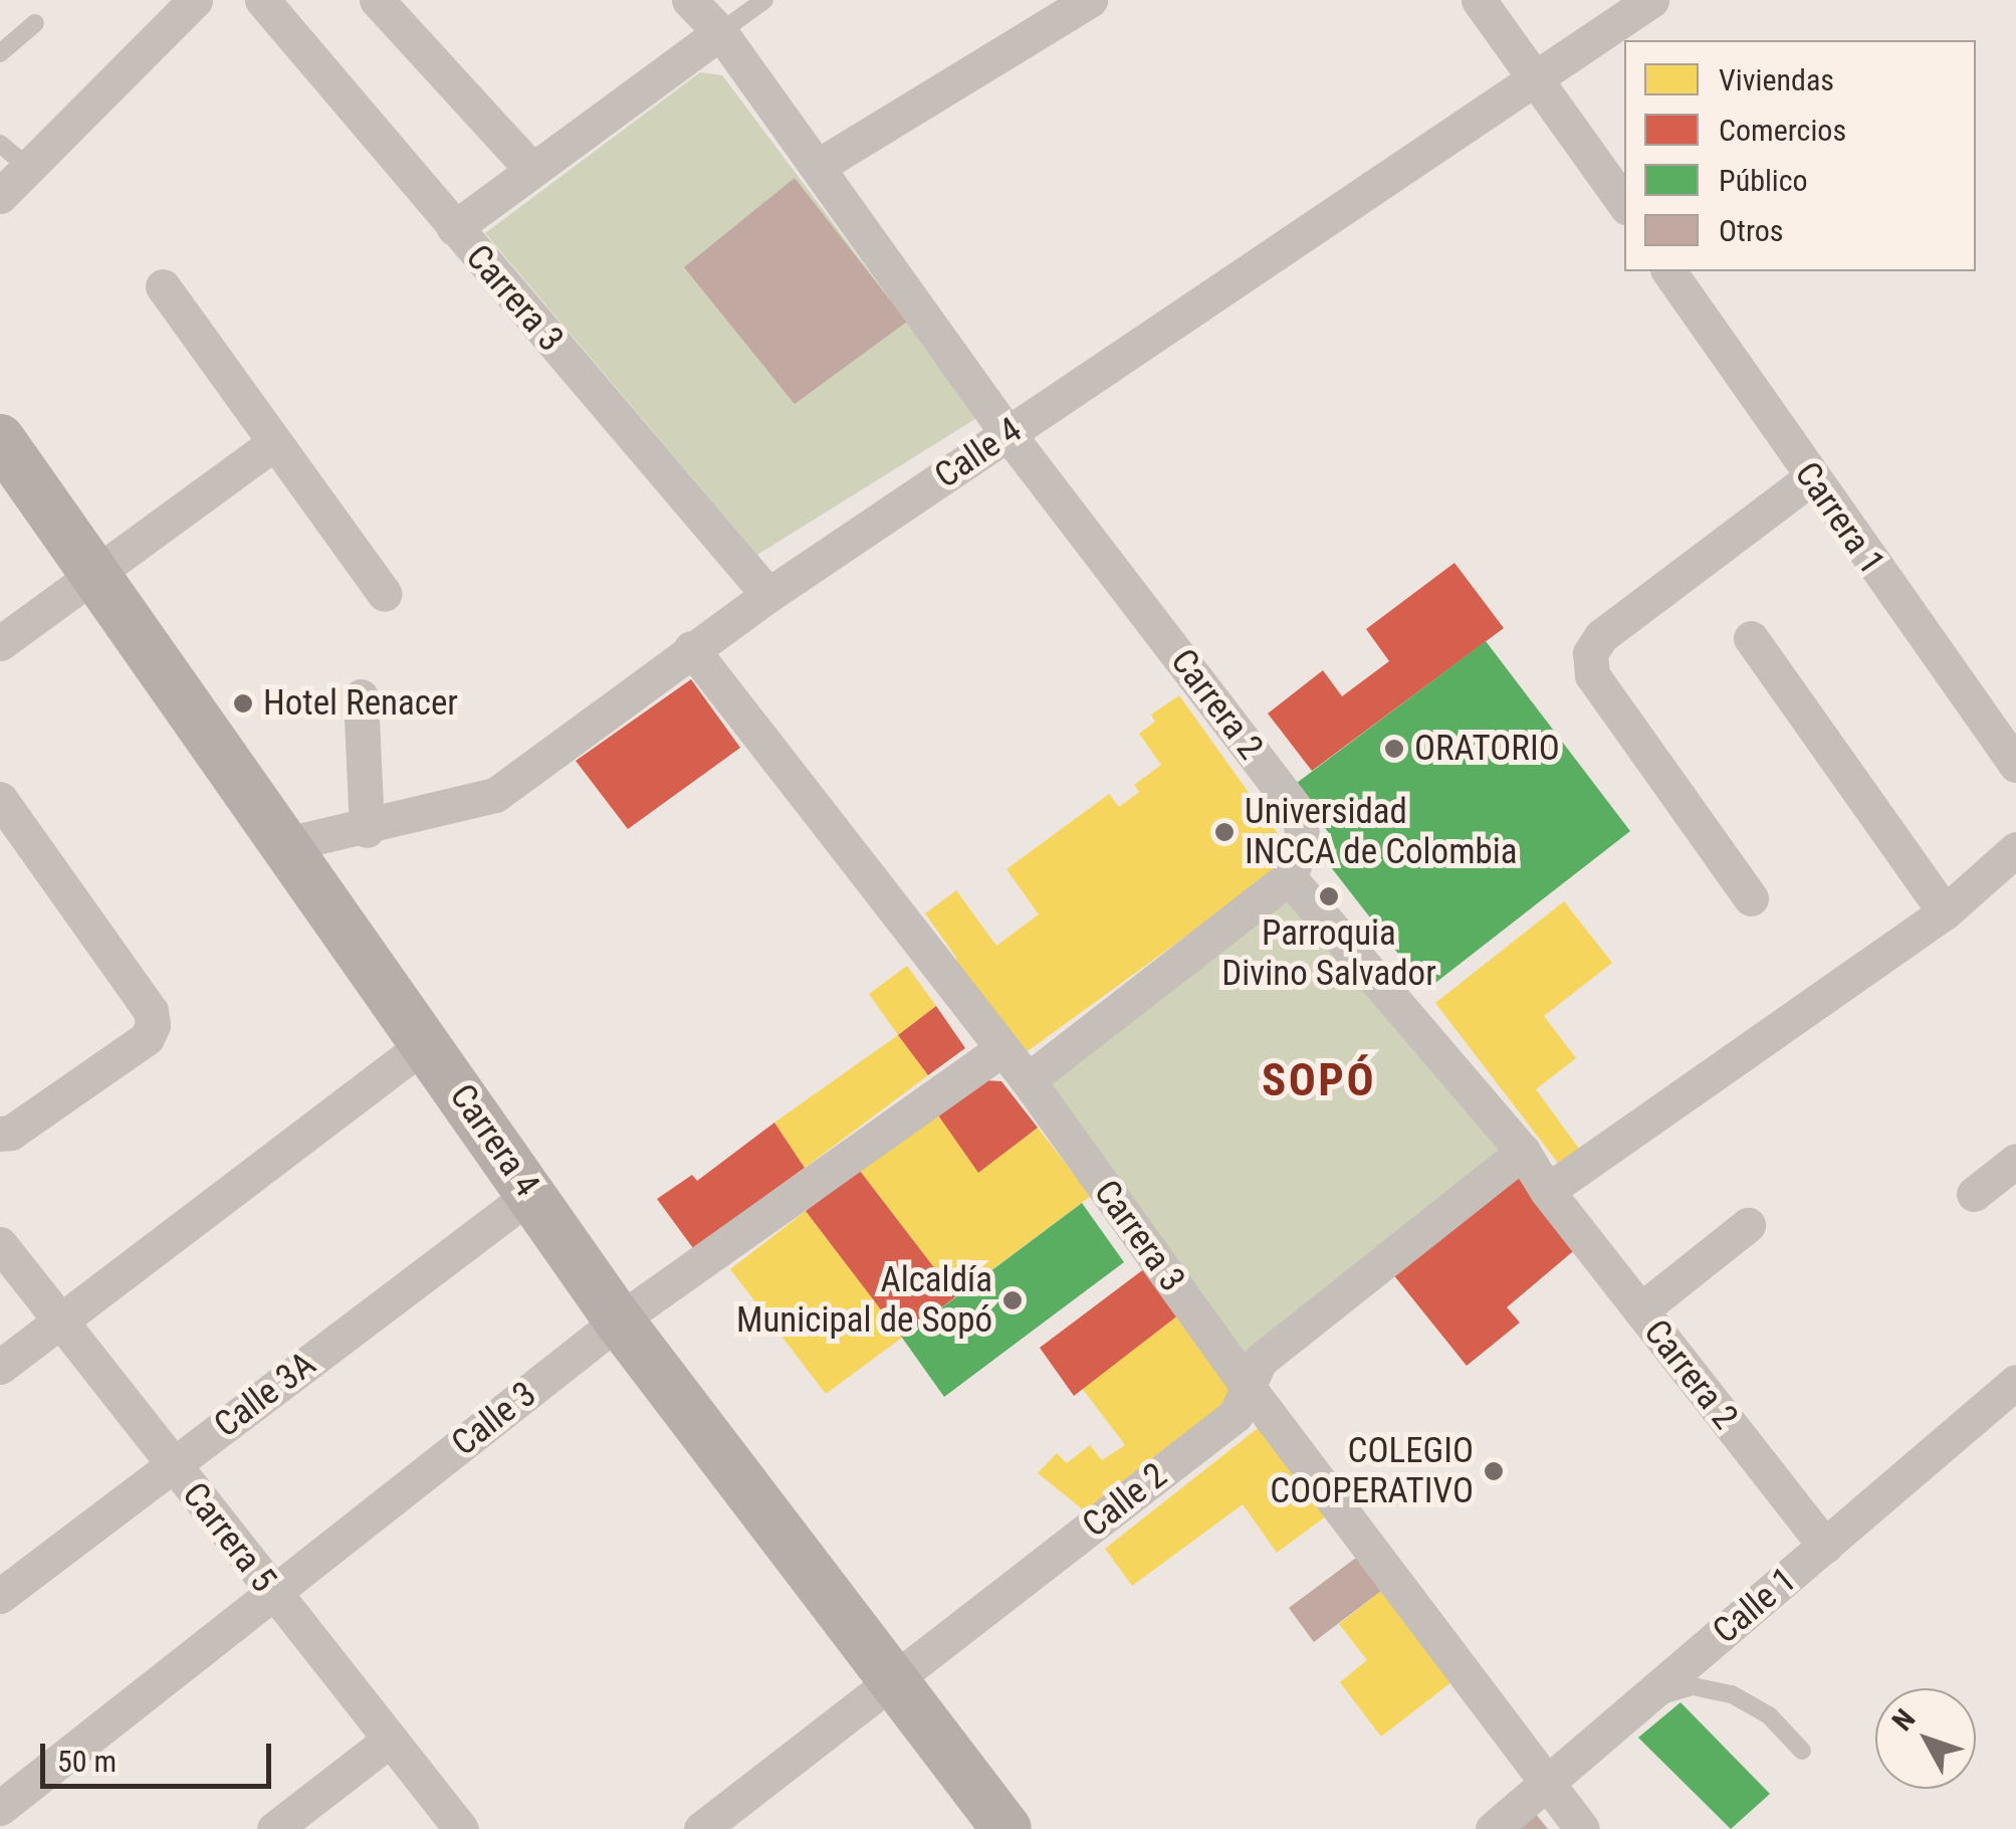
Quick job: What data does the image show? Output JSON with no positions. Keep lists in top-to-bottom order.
{
  "streets": {
    "main road": ["Carrera 4"],
    "street": [
      "Carrera 3",
      "Calle 4",
      "Carrera 1",
      "Carrera 2",
      "Calle 3A",
      "Calle 3",
      "Calle 2",
      "Carrera 5",
      "Calle 1"
    ]
  },
  "crossings": [
    ["Carrera 3", "Calle 4"],
    ["Carrera 3", "Calle 3"],
    ["Carrera 3", "Calle 2"],
    ["Carrera 3", "Calle 1"],
    ["Calle 4", "Carrera 2"],
    ["Calle 4", "Carrera 4"],
    ["Carrera 2", "Calle 2"],
    ["Carrera 2", "Calle 1"],
    ["Carrera 4", "Calle 3A"],
    ["Carrera 4", "Calle 3"],
    ["Carrera 4", "Calle 2"],
    ["Calle 3A", "Carrera 5"],
    ["Calle 3", "Carrera 5"]
  ],
  "districts": ["SOPÓ"],
  "places": [
    "Hotel Renacer",
    "ORATORIO",
    "Universidad INCCA de Colombia",
    "Parroquia Divino Salvador",
    "Alcaldía Municipal de Sopó",
    "COLEGIO COOPERATIVO"
  ],
  "legend": [
    "Viviendas",
    "Comercios",
    "Público",
    "Otros"
  ],
  "scale_bar": "50 m",
  "north": "top left"
}
